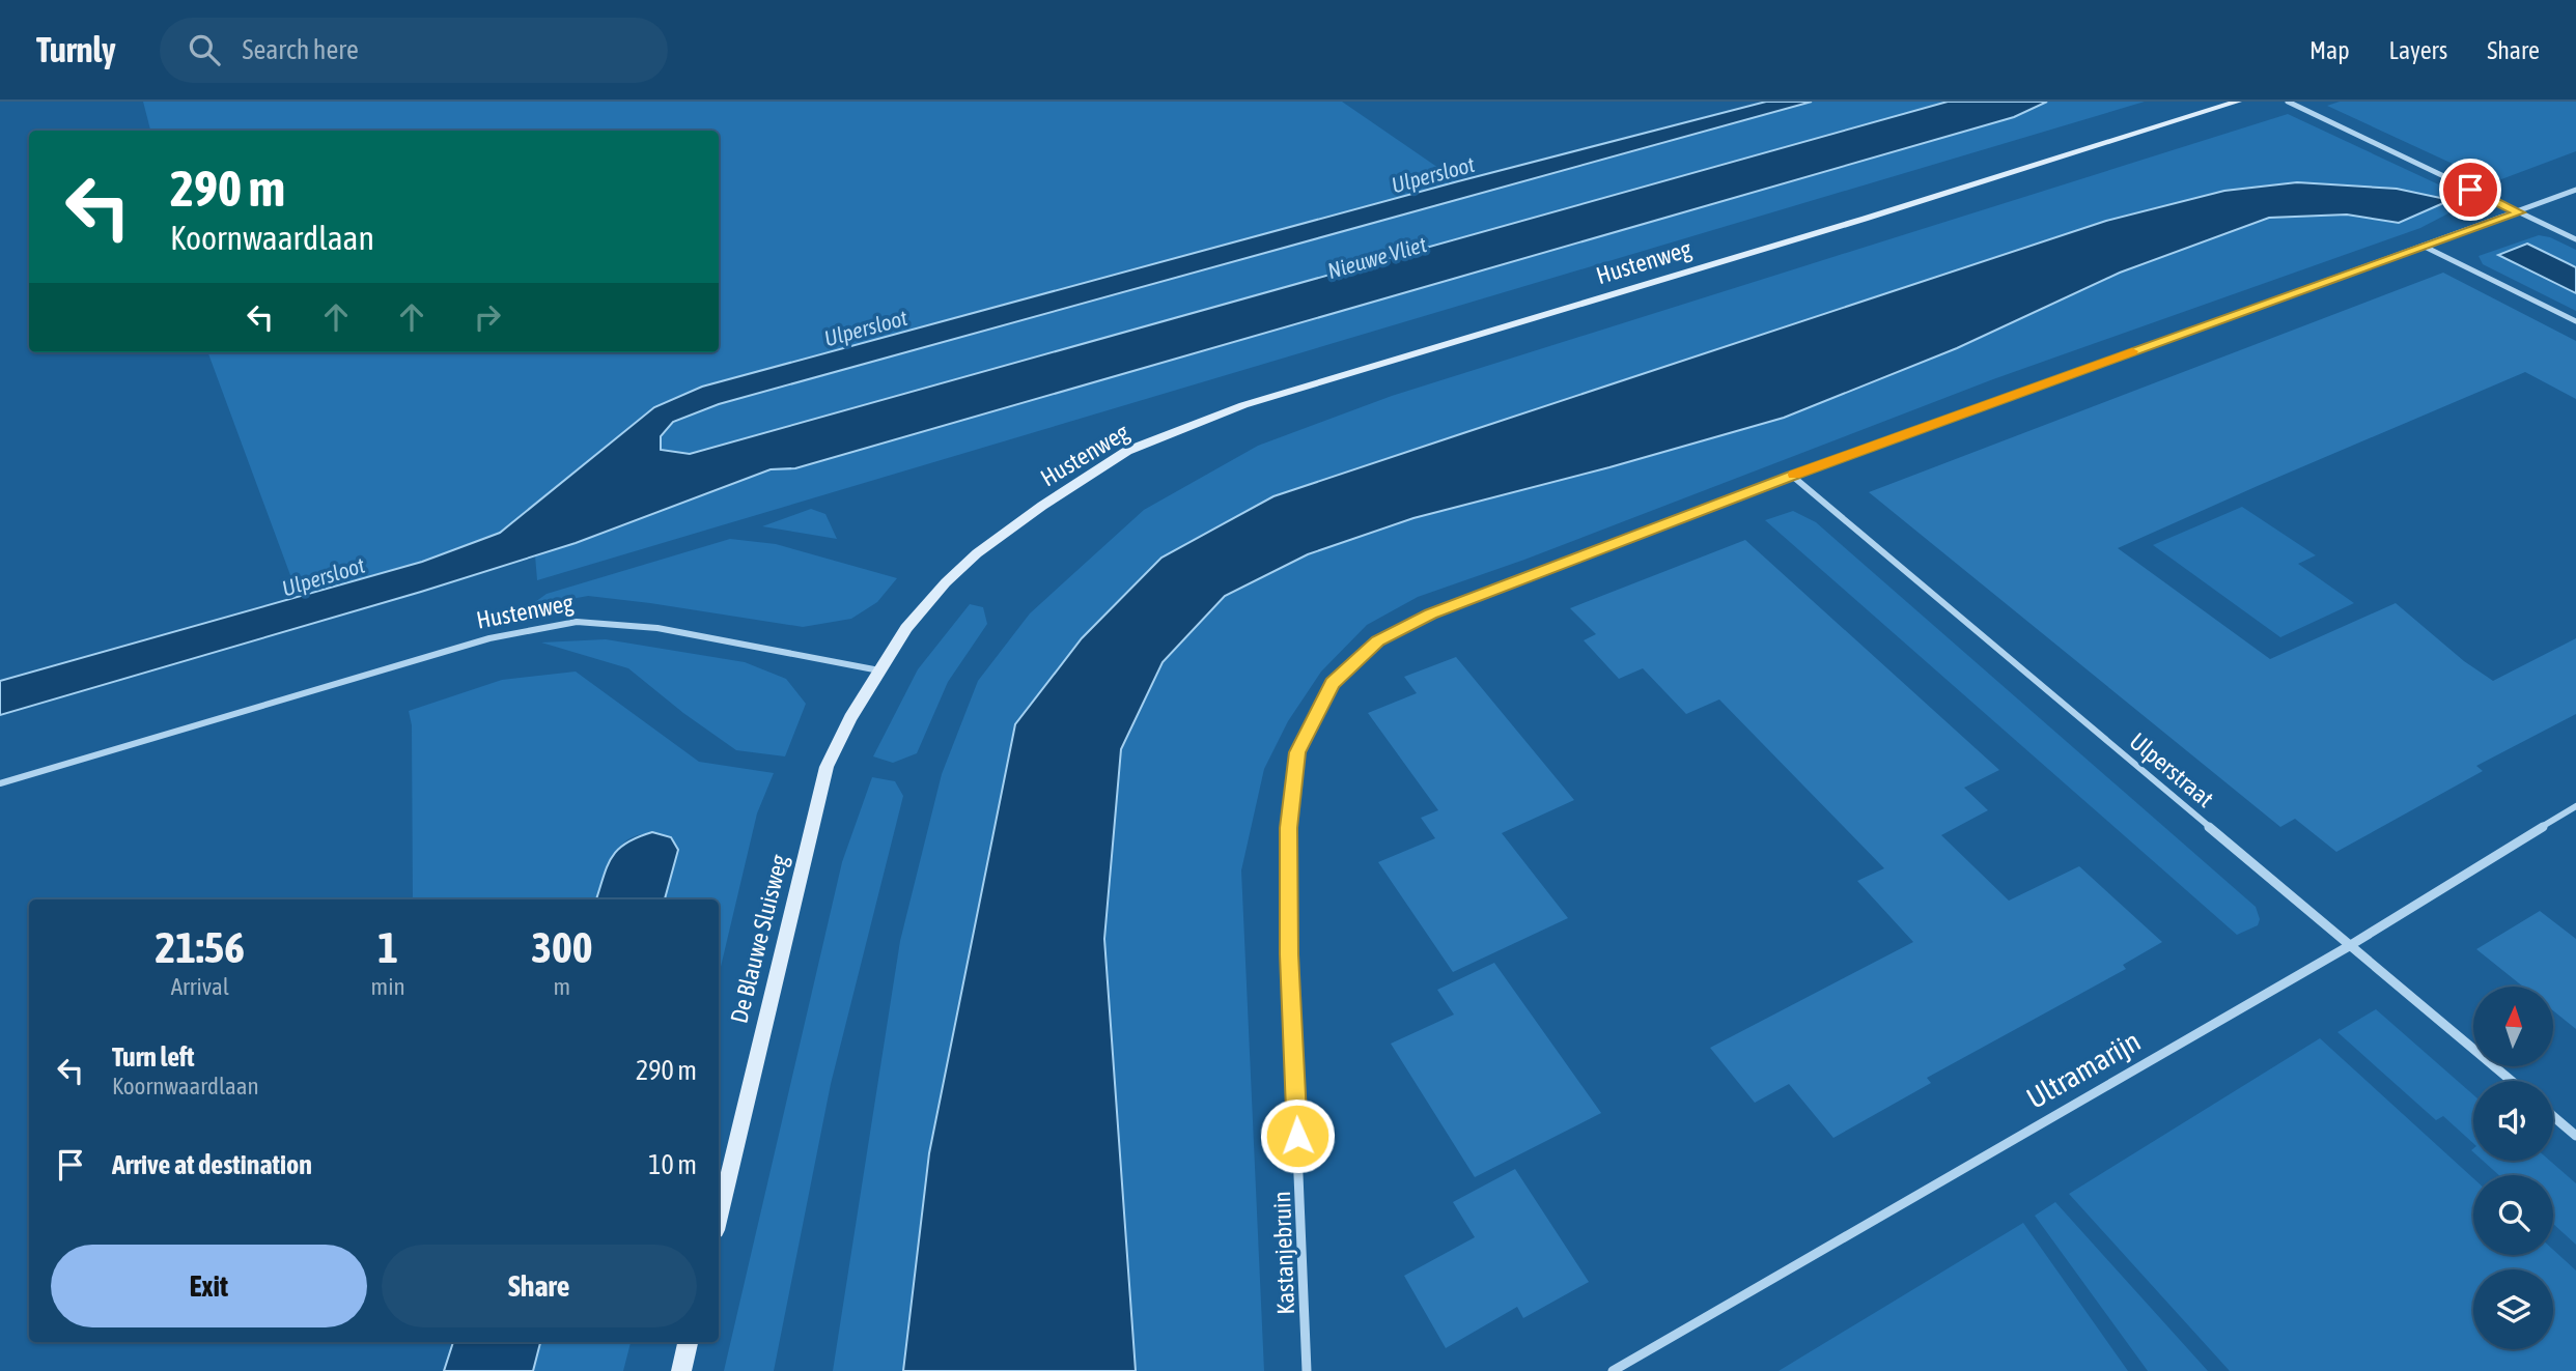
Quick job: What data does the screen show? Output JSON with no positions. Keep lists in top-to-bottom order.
{
  "streets": {
    "main road": ["Hustenweg", "De Blauwe Sluisweg"],
    "street": ["Ulperstraat", "Ultramarijn", "Kastanjebruin"]
  },
  "crossings": [
    ["Hustenweg", "De Blauwe Sluisweg"],
    ["Ulperstraat", "Ultramarijn"],
    ["Ulperstraat", "Kastanjebruin"]
  ],
  "water": ["Ulpersloot", "Nieuwe Vliet"],
  "north": "top",
  "page": {
    "header": "Turnly",
    "search": "Search here",
    "nav": ["Map", "Layers", "Share"],
    "turn": ["290 m", "Koornwaardlaan"],
    "eta": [
      "21:56",
      "Arrival",
      "1",
      "min",
      "300",
      "m"
    ],
    "list": [
      {
        "name": "Turn left",
        "note": "Koornwaardlaan",
        "value": "290 m"
      },
      {
        "name": "Arrive at destination",
        "value": "10 m"
      }
    ],
    "buttons": ["Exit", "Share"]
  }
}
